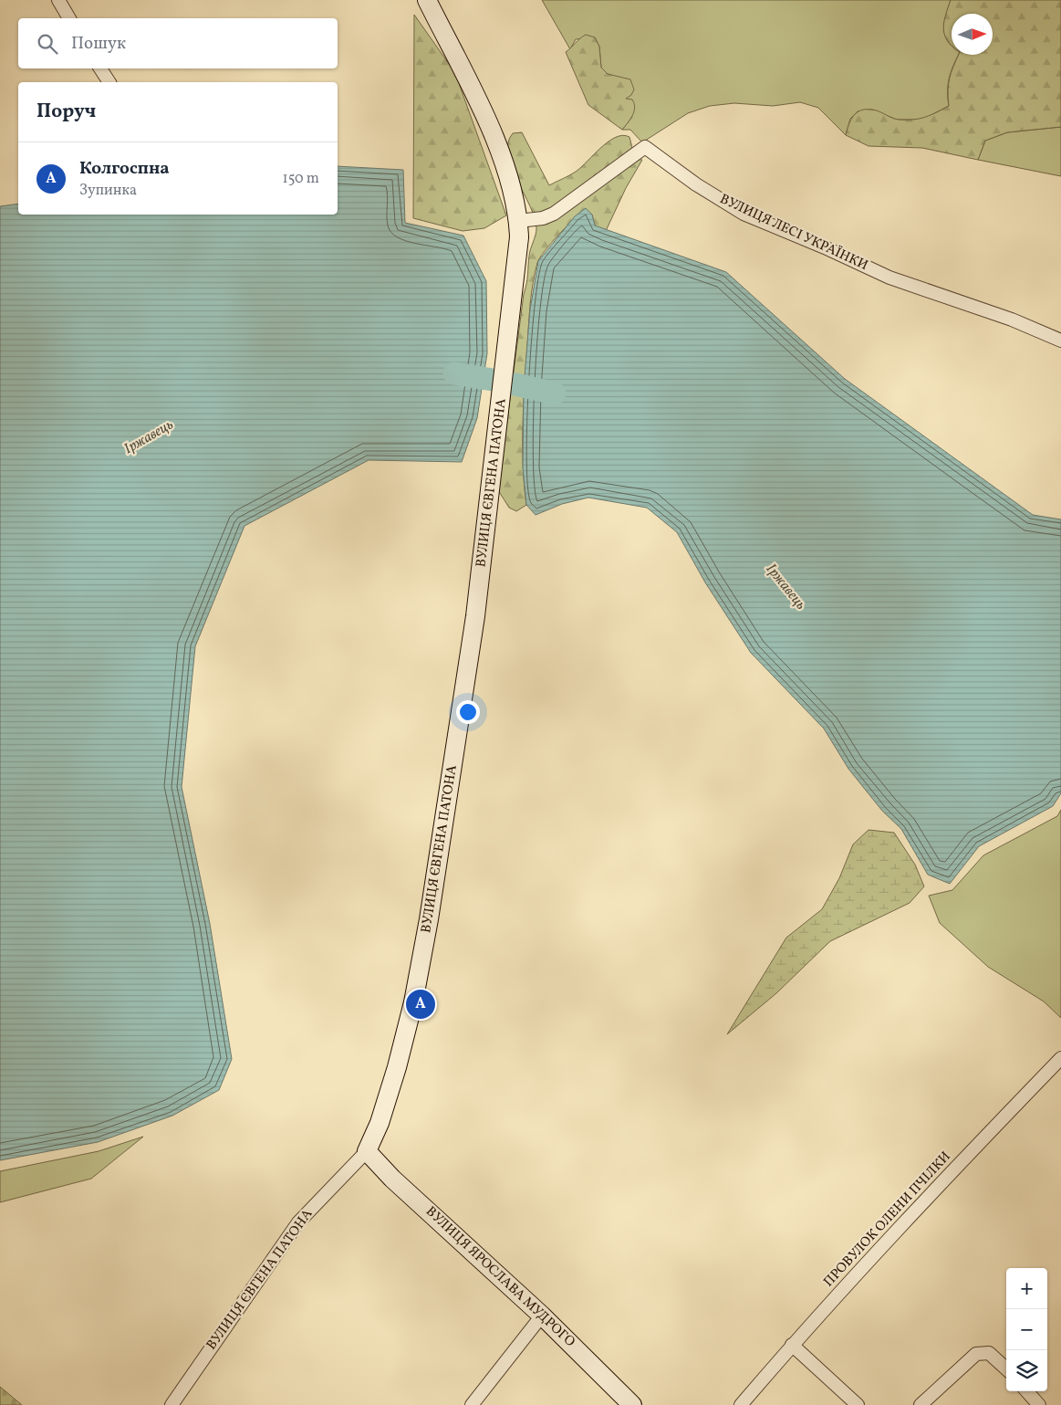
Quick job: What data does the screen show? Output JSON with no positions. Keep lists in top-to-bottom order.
{
  "streets": {
    "street": [
      "ВУЛИЦЯ ЛЕСІ УКРАЇНКИ",
      "ВУЛИЦЯ ЄВГЕНА ПАТОНА",
      "ПРОВУЛОК ОЛЕНИ ПЧІЛКИ",
      "ВУЛИЦЯ ЯРОСЛАВА МУДРОГО"
    ]
  },
  "crossings": [
    ["ВУЛИЦЯ ЛЕСІ УКРАЇНКИ", "ВУЛИЦЯ ЄВГЕНА ПАТОНА"],
    ["ВУЛИЦЯ ЄВГЕНА ПАТОНА", "ВУЛИЦЯ ЯРОСЛАВА МУДРОГО"]
  ],
  "water": ["Іржавець"],
  "north": "right",
  "page": {
    "search": "Пошук",
    "heading": "Поруч",
    "list": [
      {
        "mark": "A",
        "name": "Колгоспна",
        "note": "Зупинка",
        "value": "150 m"
      }
    ],
    "pins": "A",
    "map_buttons": ["+", "−"]
  }
}
